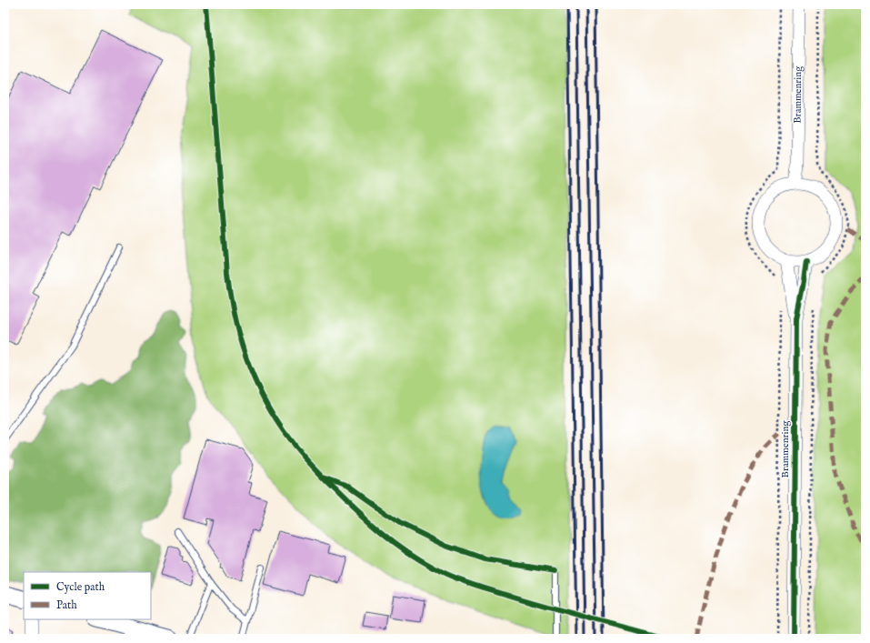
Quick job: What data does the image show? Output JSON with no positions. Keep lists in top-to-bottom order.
{
  "streets": {
    "street": ["Brammenring"]
  },
  "legend": ["Cycle path", "Path"]
}
